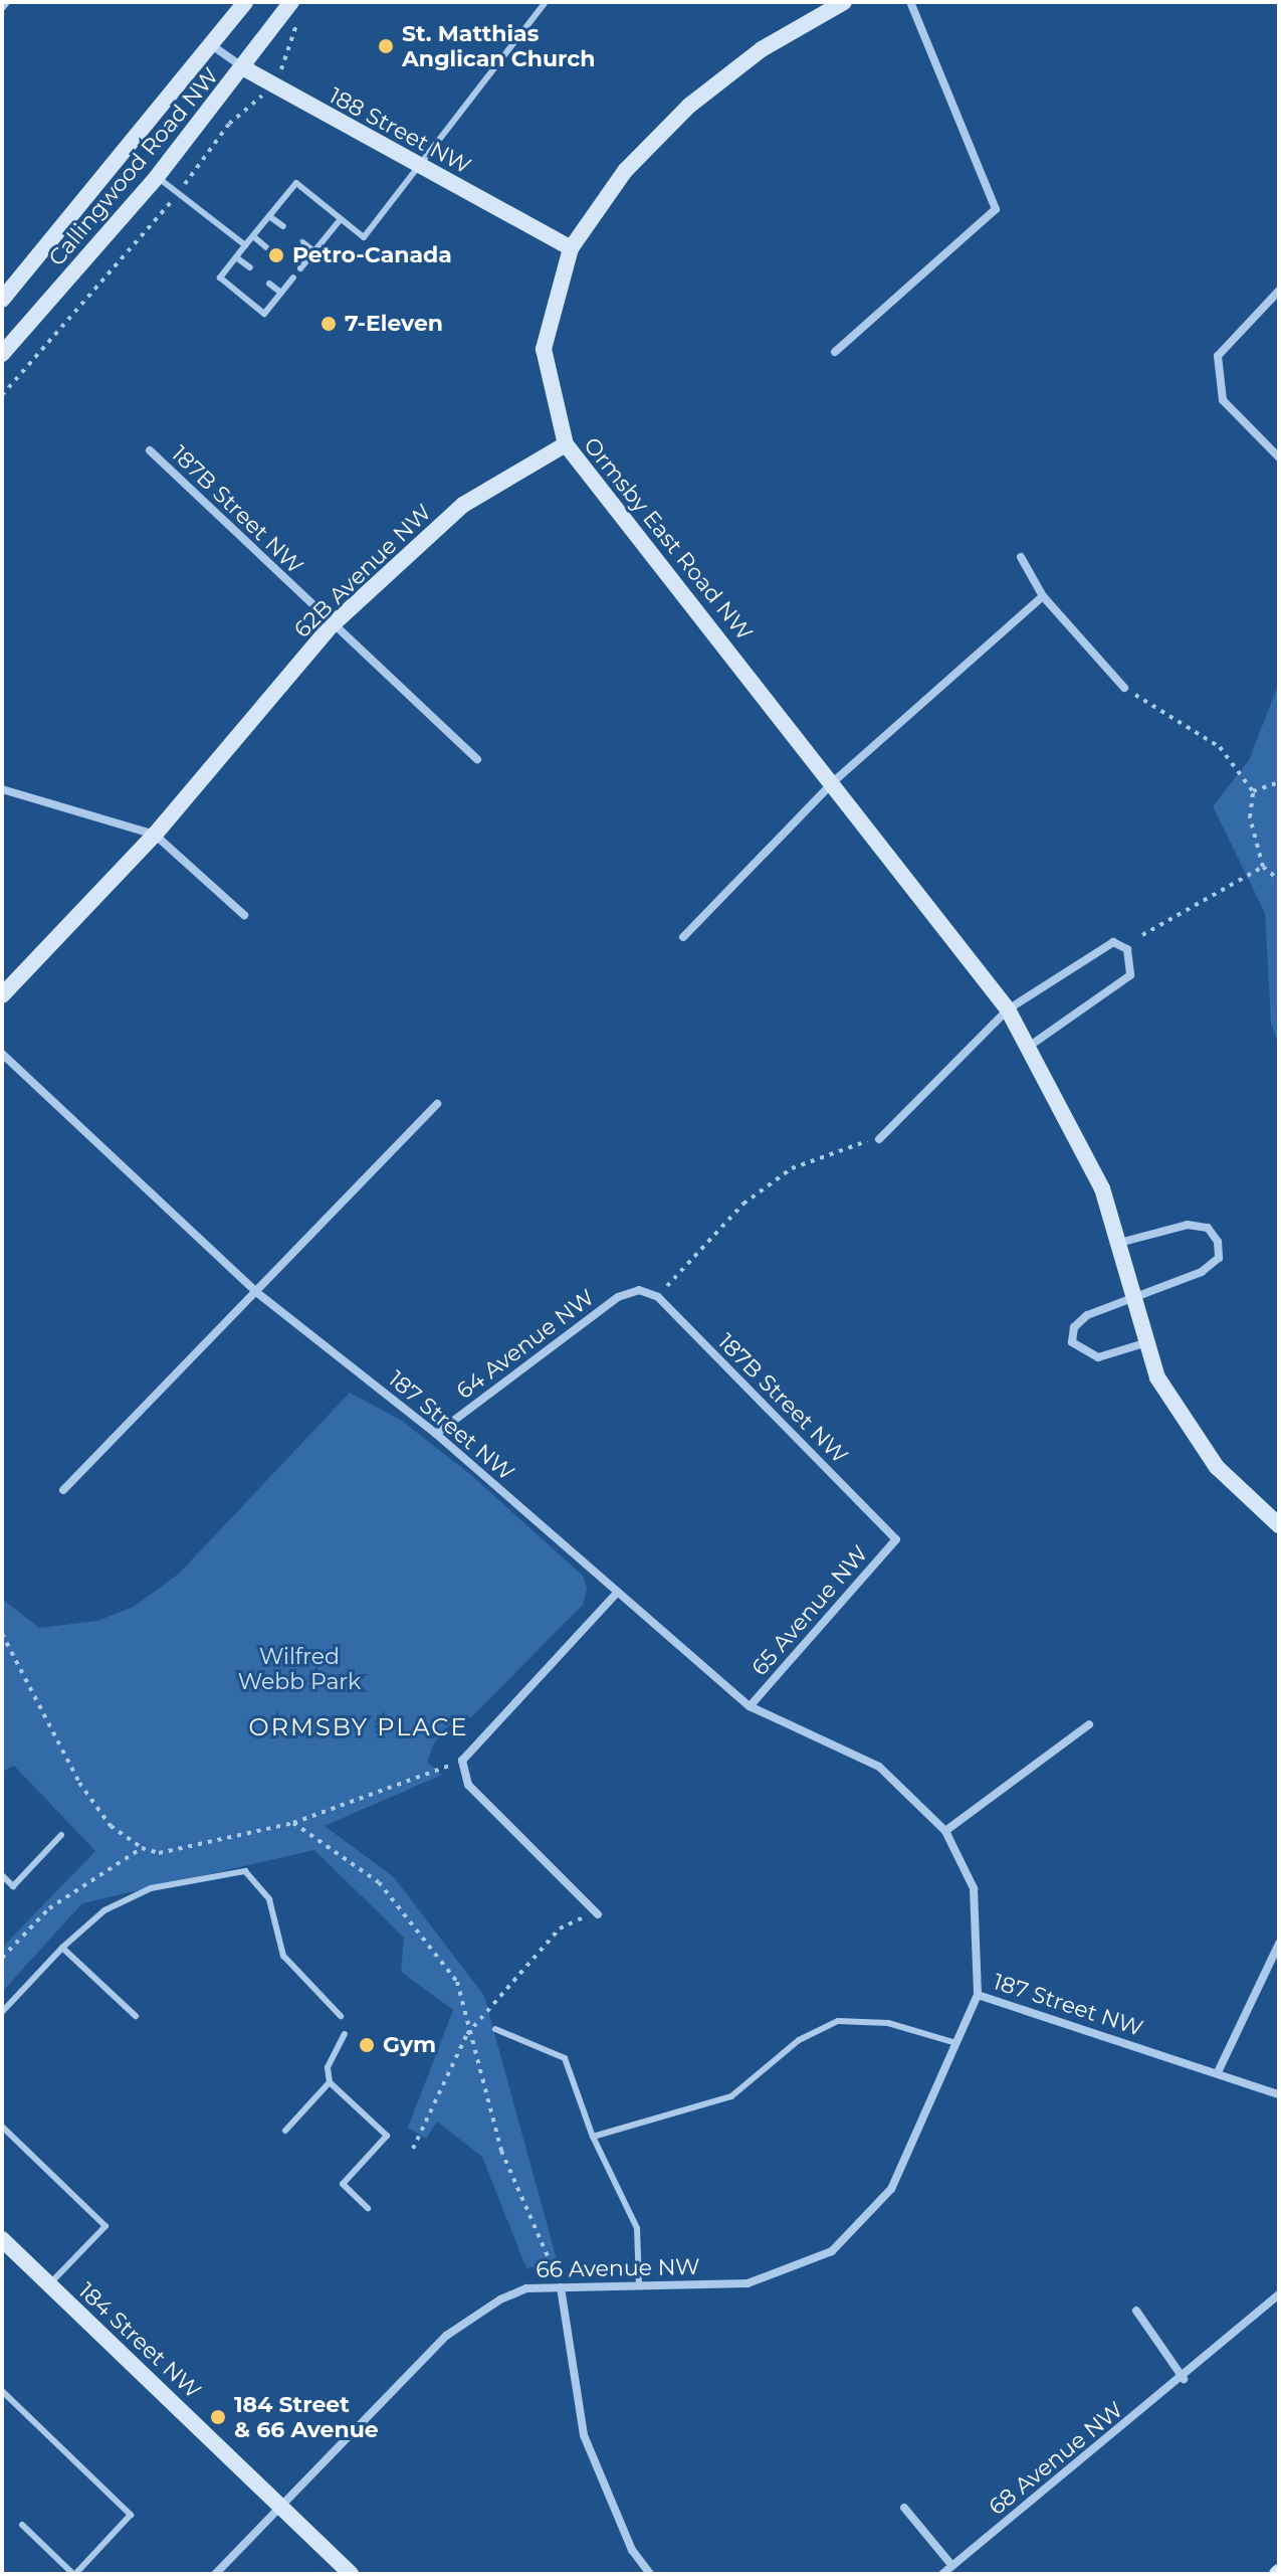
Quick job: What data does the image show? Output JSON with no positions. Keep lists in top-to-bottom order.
{
  "streets": {
    "street": [
      "188 Street NW",
      "Callingwood Road NW",
      "187B Street NW",
      "Ormsby East Road NW",
      "62B Avenue NW",
      "64 Avenue NW",
      "187 Street NW",
      "65 Avenue NW",
      "66 Avenue NW",
      "184 Street NW",
      "68 Avenue NW"
    ]
  },
  "crossings": [
    ["188 Street NW", "Callingwood Road NW"],
    ["188 Street NW", "Ormsby East Road NW"],
    ["187B Street NW", "62B Avenue NW"],
    ["187B Street NW", "64 Avenue NW"],
    ["187B Street NW", "65 Avenue NW"],
    ["Ormsby East Road NW", "62B Avenue NW"],
    ["64 Avenue NW", "187 Street NW"],
    ["187 Street NW", "65 Avenue NW"],
    ["187 Street NW", "66 Avenue NW"],
    ["66 Avenue NW", "184 Street NW"]
  ],
  "districts": ["ORMSBY PLACE"],
  "parks": ["Wilfred Webb Park"],
  "places": [
    "St. Matthias Anglican Church",
    "Petro-Canada",
    "7-Eleven",
    "Gym",
    "184 Street & 66 Avenue"
  ]
}
